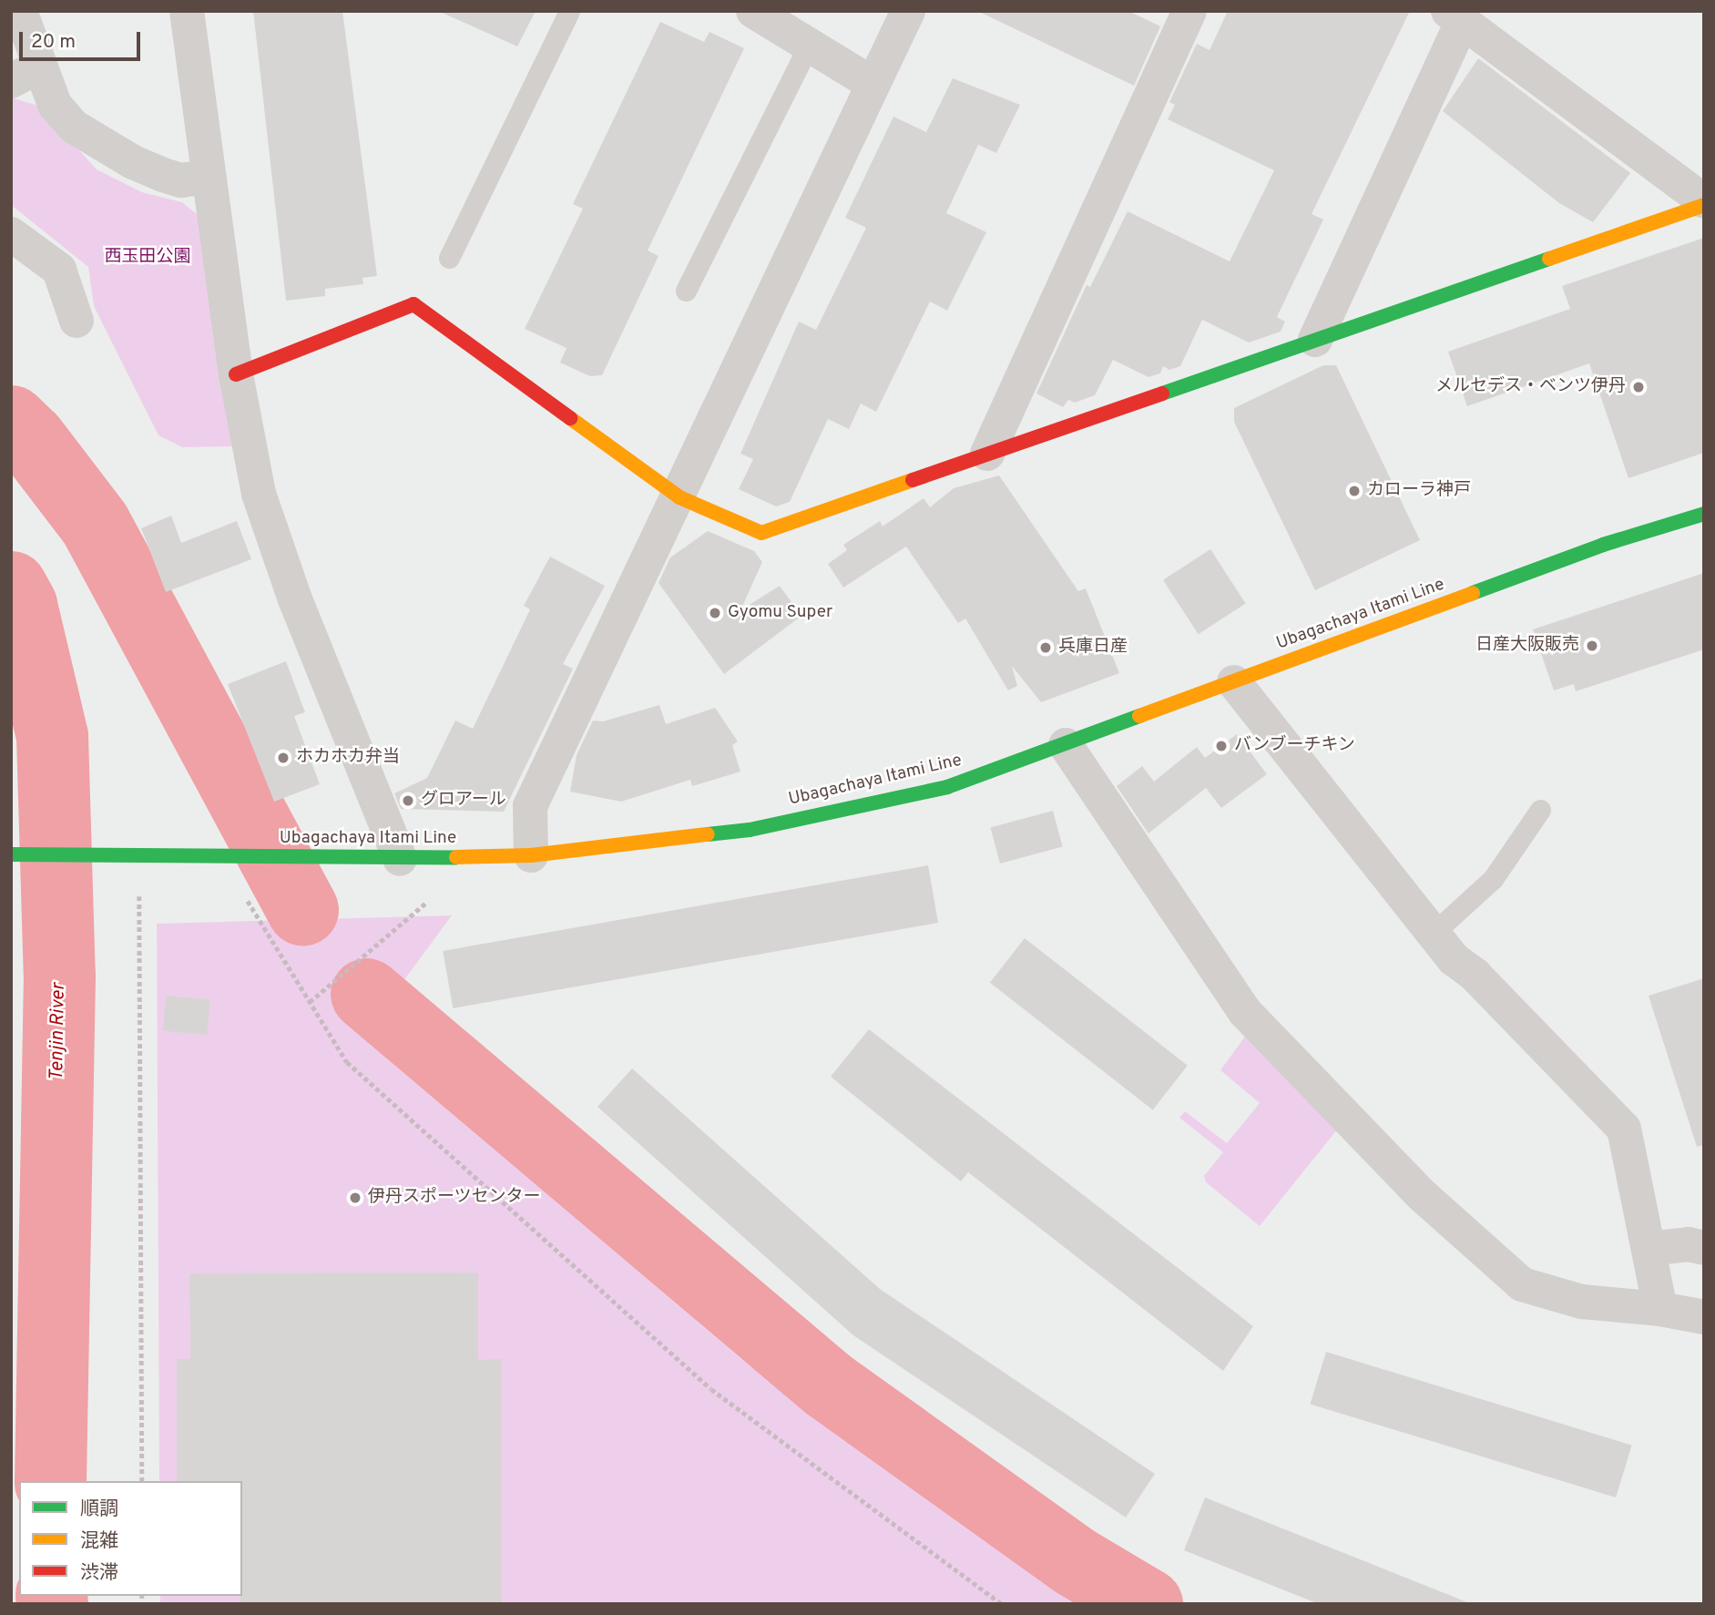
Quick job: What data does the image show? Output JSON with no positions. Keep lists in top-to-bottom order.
{
  "streets": {
    "main road": ["Ubagachaya Itami Line"]
  },
  "water": ["Tenjin River"],
  "parks": ["西玉田公園"],
  "places": [
    "メルセデス・ベンツ伊丹",
    "カローラ神戸",
    "Gyomu Super",
    "日産大阪販売",
    "兵庫日産",
    "バンブーチキン",
    "ホカホカ弁当",
    "グロアール",
    "伊丹スポーツセンター"
  ],
  "legend": ["順調", "混雑", "渋滞"],
  "scale_bar": "20 m"
}
